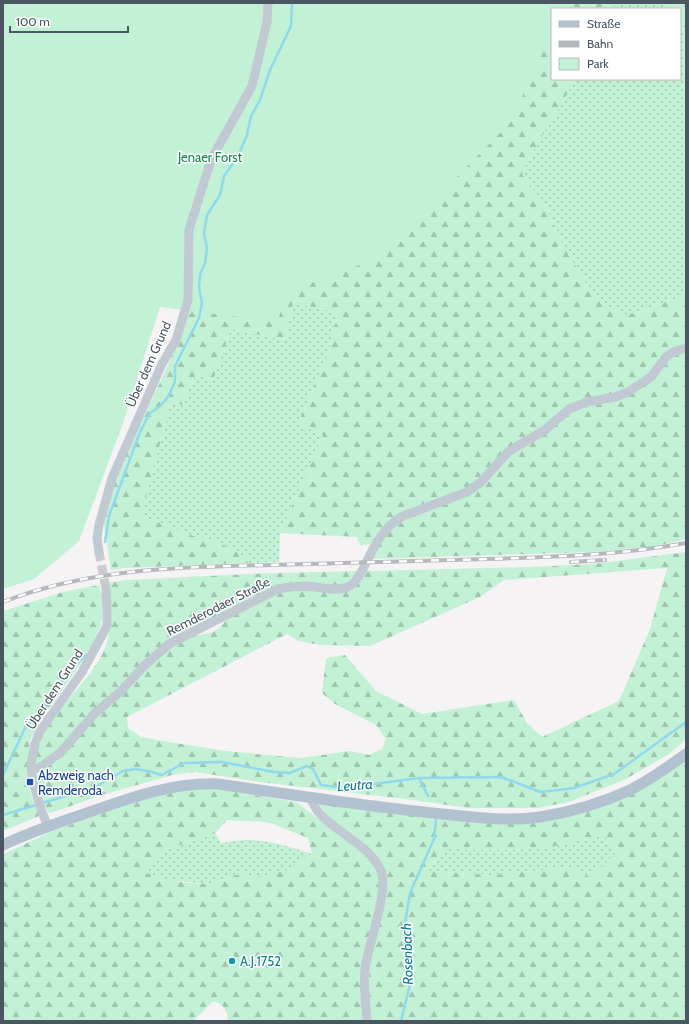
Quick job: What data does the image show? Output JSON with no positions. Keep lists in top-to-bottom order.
{
  "streets": {
    "street": ["Über dem Grund", "Remderodaer Straße"]
  },
  "crossings": [
    ["Über dem Grund", "Remderodaer Straße"]
  ],
  "water": ["Leutra", "Rosenbach"],
  "parks": ["Jenaer Forst"],
  "places": {
    "transit": ["Abzweig nach Remderoda"],
    "other": ["A.J.1752"]
  },
  "legend": ["Straße", "Bahn", "Park"],
  "scale_bar": "100 m"
}
